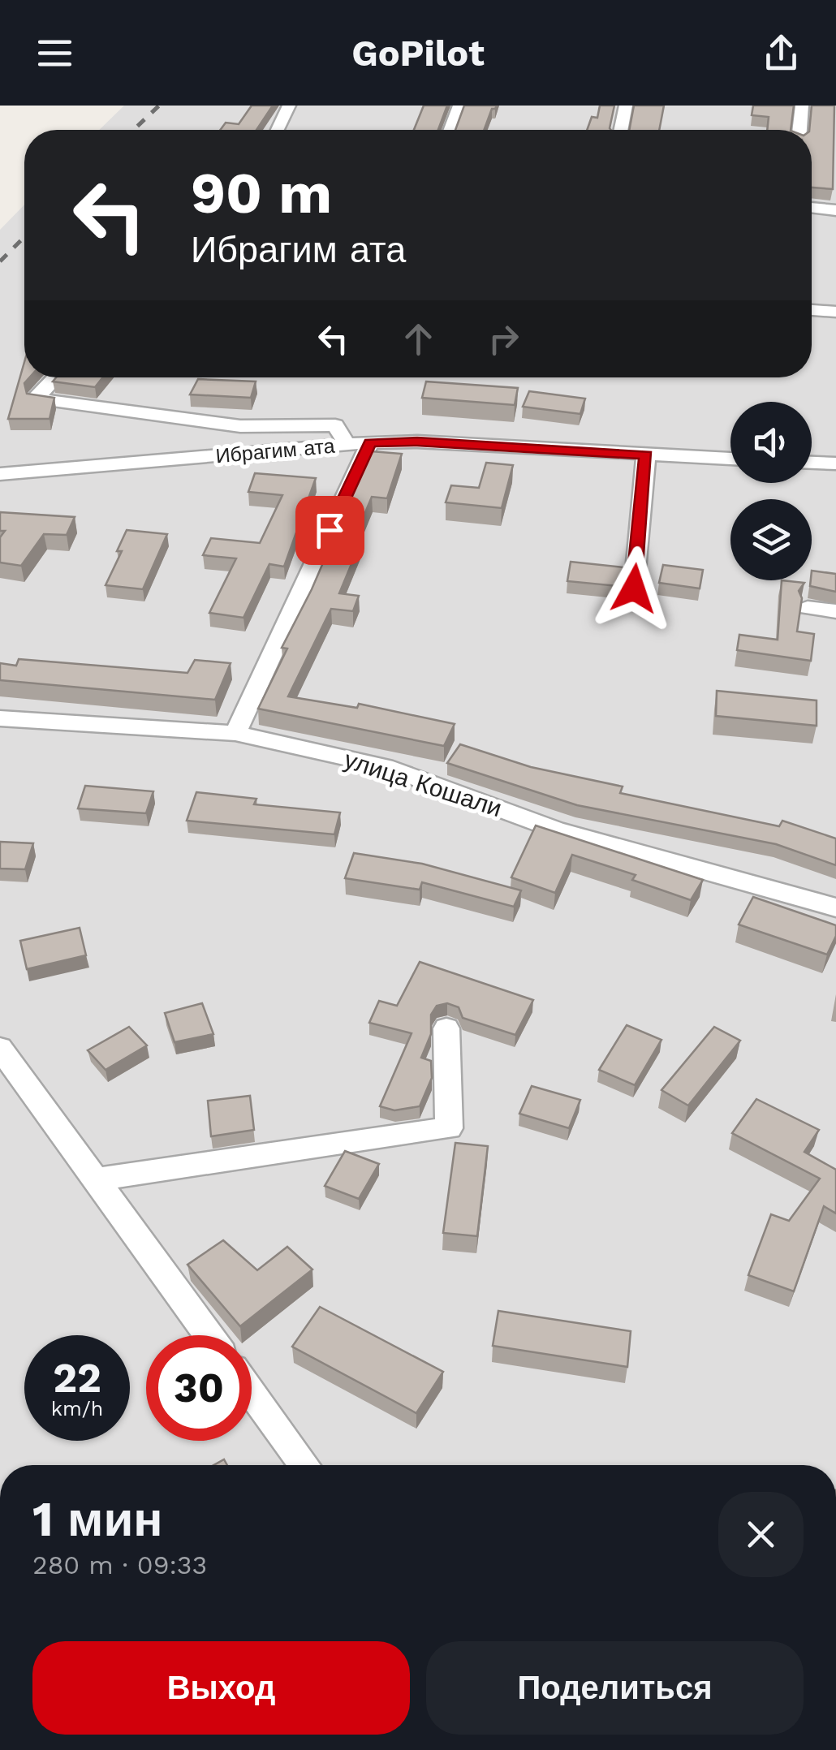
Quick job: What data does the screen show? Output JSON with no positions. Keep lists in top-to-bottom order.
{
  "streets": {
    "street": ["Ибрагим ата", "улица Кошали"]
  },
  "page": {
    "header": "GoPilot",
    "turn": ["90 m", "Ибрагим ата"],
    "speed": "22 km/h",
    "limit": "30",
    "heading": ["1 мин", "280 m · 09:33"],
    "buttons": ["Выход", "Поделиться"]
  }
}
